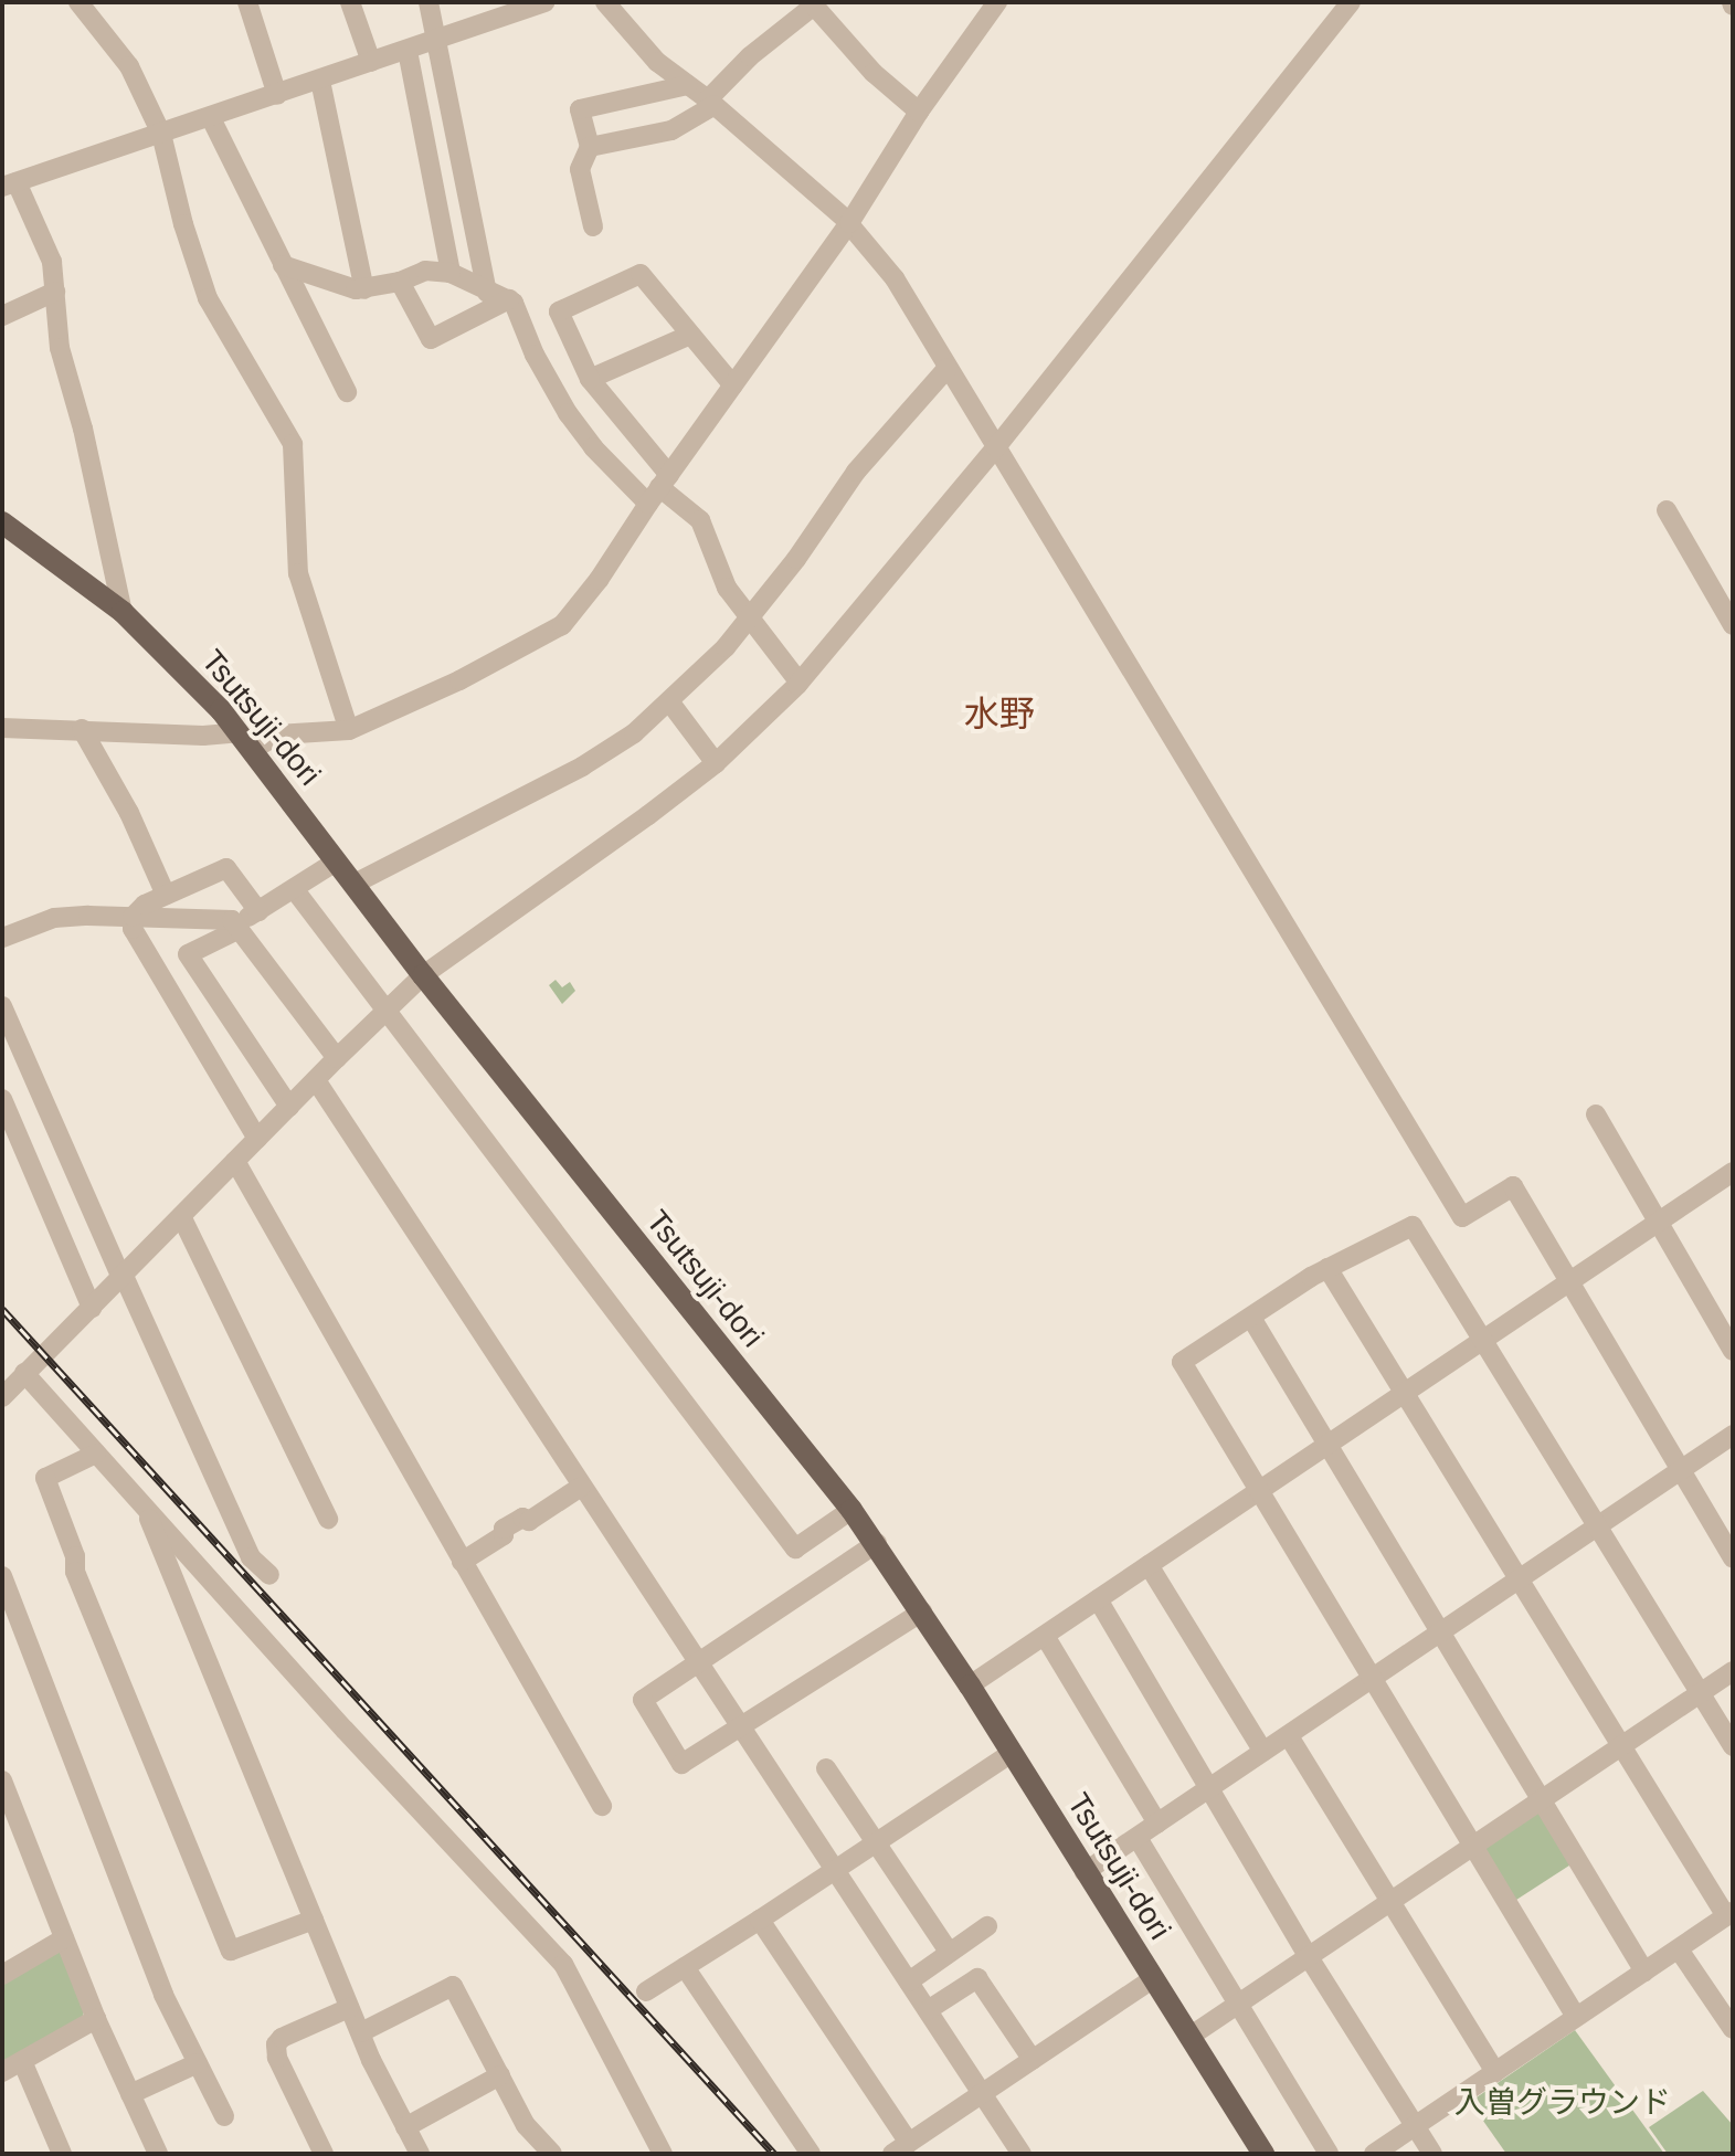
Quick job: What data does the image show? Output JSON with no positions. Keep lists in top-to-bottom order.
{
  "streets": {
    "main road": ["Tsutsuji-dori"]
  },
  "districts": ["水野"],
  "parks": ["入曽グラウンド"]
}
